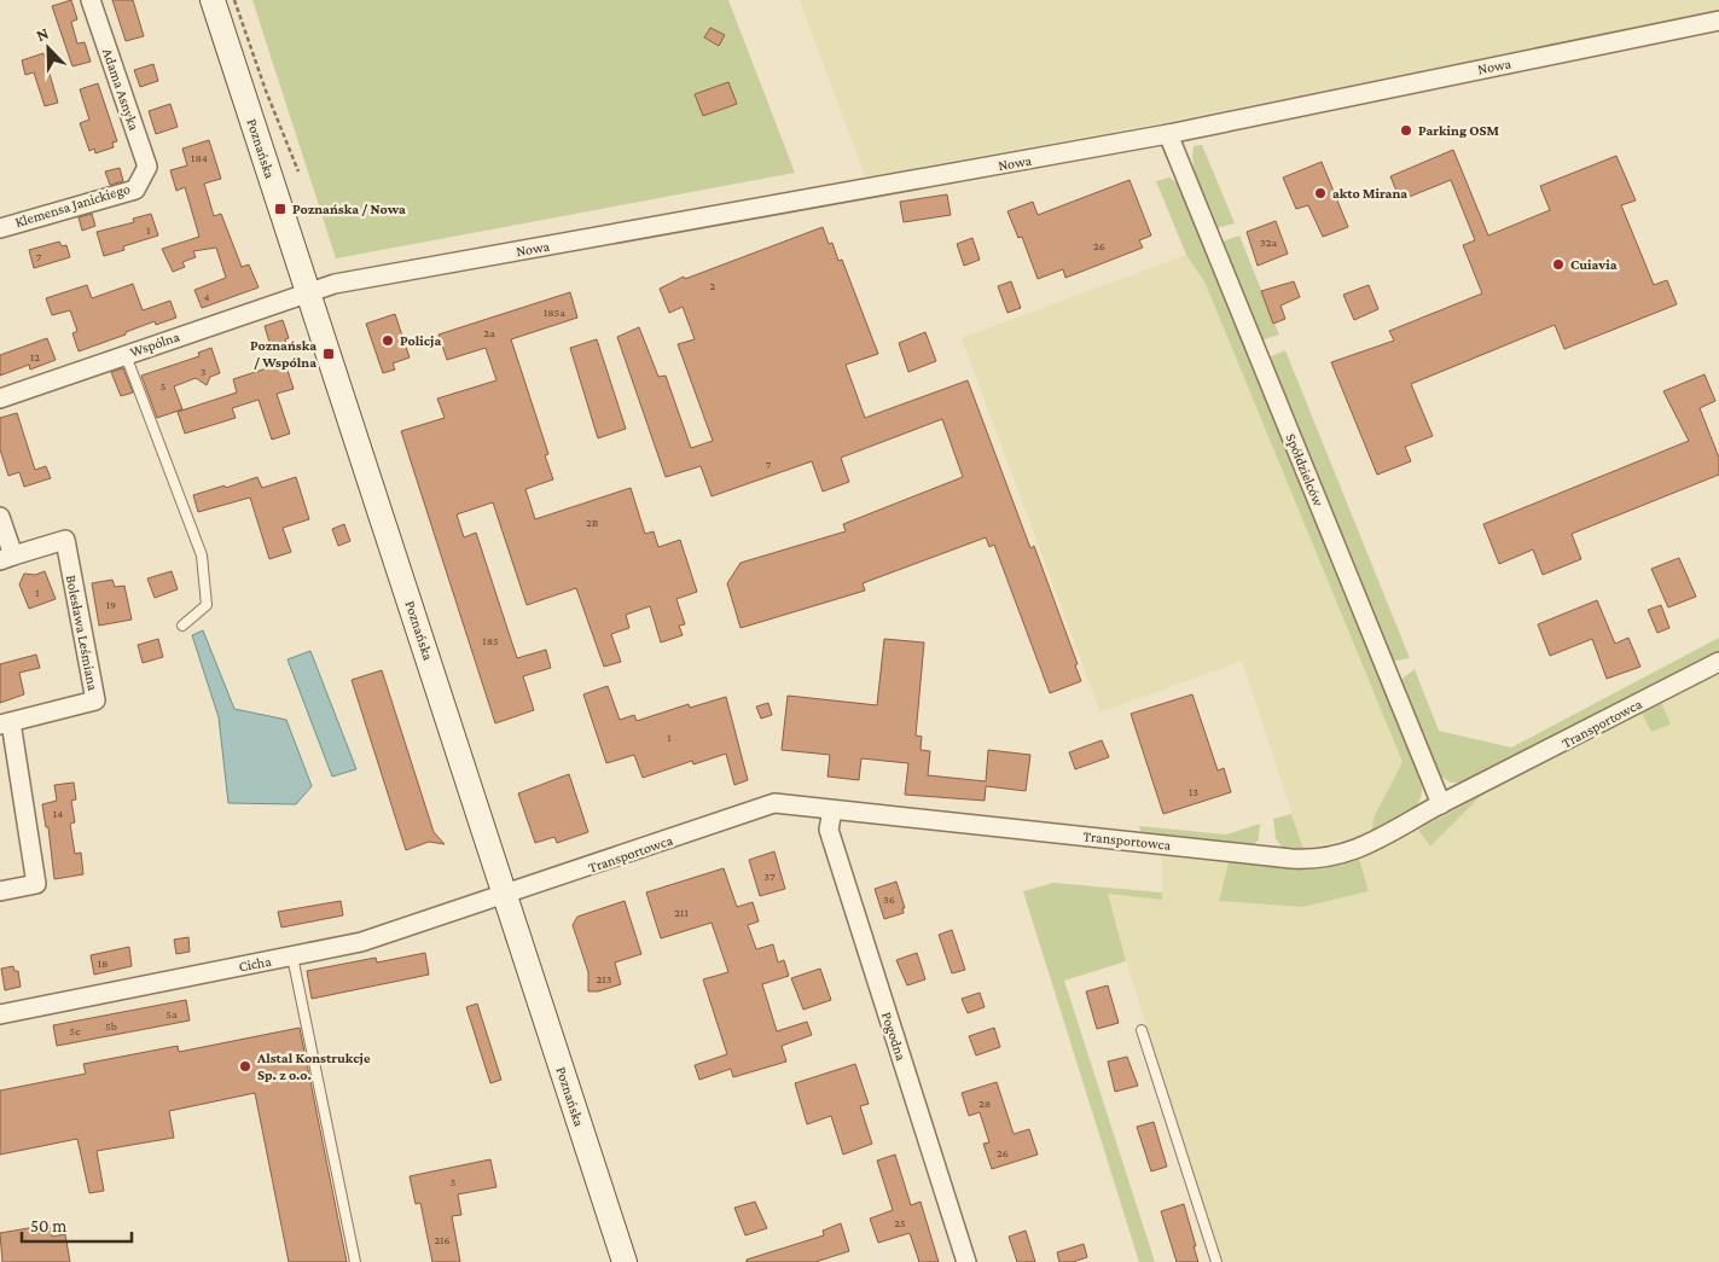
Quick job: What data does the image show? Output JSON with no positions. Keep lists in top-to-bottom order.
{
  "streets": {
    "main road": ["Poznańska"],
    "street": [
      "Nowa",
      "Adama Asnyka",
      "Klemensa Janickiego",
      "Wspólna",
      "Spółdzielców",
      "Bolesława Leśmiana",
      "Transportowca",
      "Cicha",
      "Pogodna"
    ]
  },
  "crossings": [
    ["Nowa", "Poznańska"],
    ["Nowa", "Wspólna"],
    ["Nowa", "Spółdzielców"],
    ["Adama Asnyka", "Klemensa Janickiego"],
    ["Poznańska", "Wspólna"],
    ["Poznańska", "Transportowca"],
    ["Poznańska", "Cicha"],
    ["Spółdzielców", "Transportowca"],
    ["Transportowca", "Cicha"],
    ["Transportowca", "Pogodna"]
  ],
  "places": {
    "other": [
      "Parking OSM",
      "akto Mirana",
      "Cuiavia",
      "Policja",
      "Alstal Konstrukcje Sp. z o.o."
    ],
    "transit": ["Poznańska / Nowa", "Poznańska / Wspólna"]
  },
  "house_numbers": [
    "184",
    "1",
    "32a",
    "26",
    "7",
    "2",
    "4",
    "185a",
    "2a",
    "12",
    "3",
    "5",
    "7",
    "2B",
    "1",
    "19",
    "185",
    "1",
    "13",
    "14",
    "37",
    "36",
    "211",
    "18",
    "213",
    "5a",
    "5b",
    "5c",
    "28",
    "26",
    "5",
    "25",
    "216"
  ],
  "scale_bar": "50 m",
  "north": "top left"
}
